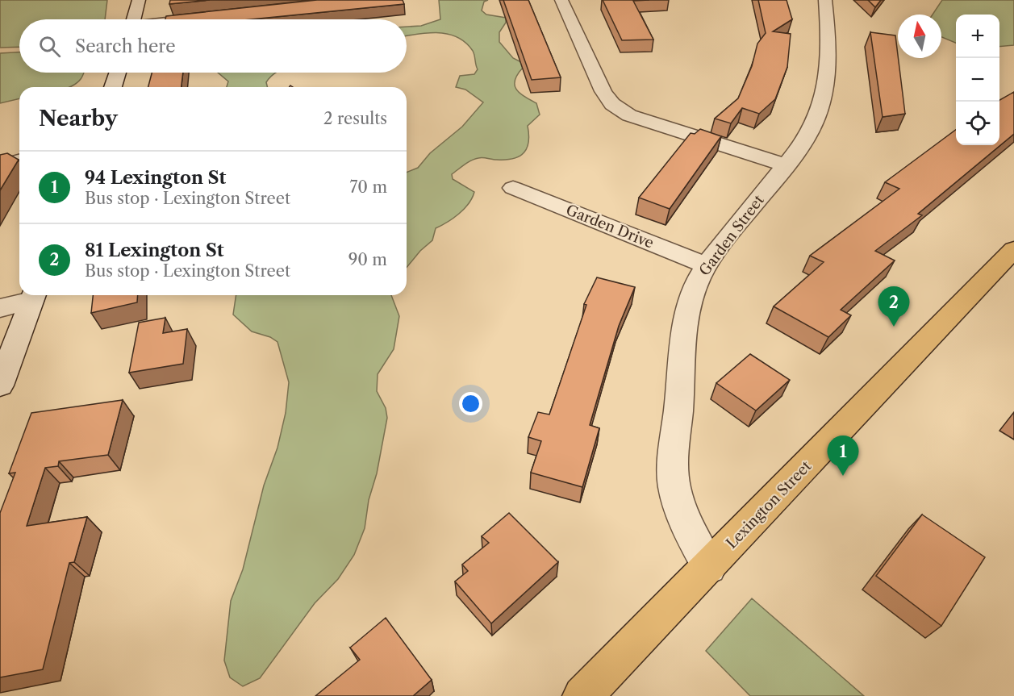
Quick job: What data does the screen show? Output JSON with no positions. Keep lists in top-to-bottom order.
{
  "streets": {
    "main road": ["Lexington Street"],
    "street": ["Garden Drive", "Garden Street"]
  },
  "crossings": [
    ["Garden Drive", "Garden Street"],
    ["Garden Street", "Lexington Street"]
  ],
  "north": "top",
  "page": {
    "map_buttons": ["+", "−"],
    "search": "Search here",
    "heading": ["Nearby", "2 results"],
    "list": [
      {
        "mark": "1",
        "name": "94 Lexington St",
        "note": "Bus stop · Lexington Street",
        "value": "70 m"
      },
      {
        "mark": "2",
        "name": "81 Lexington St",
        "note": "Bus stop · Lexington Street",
        "value": "90 m"
      }
    ],
    "pins": ["2", "1"]
  }
}
